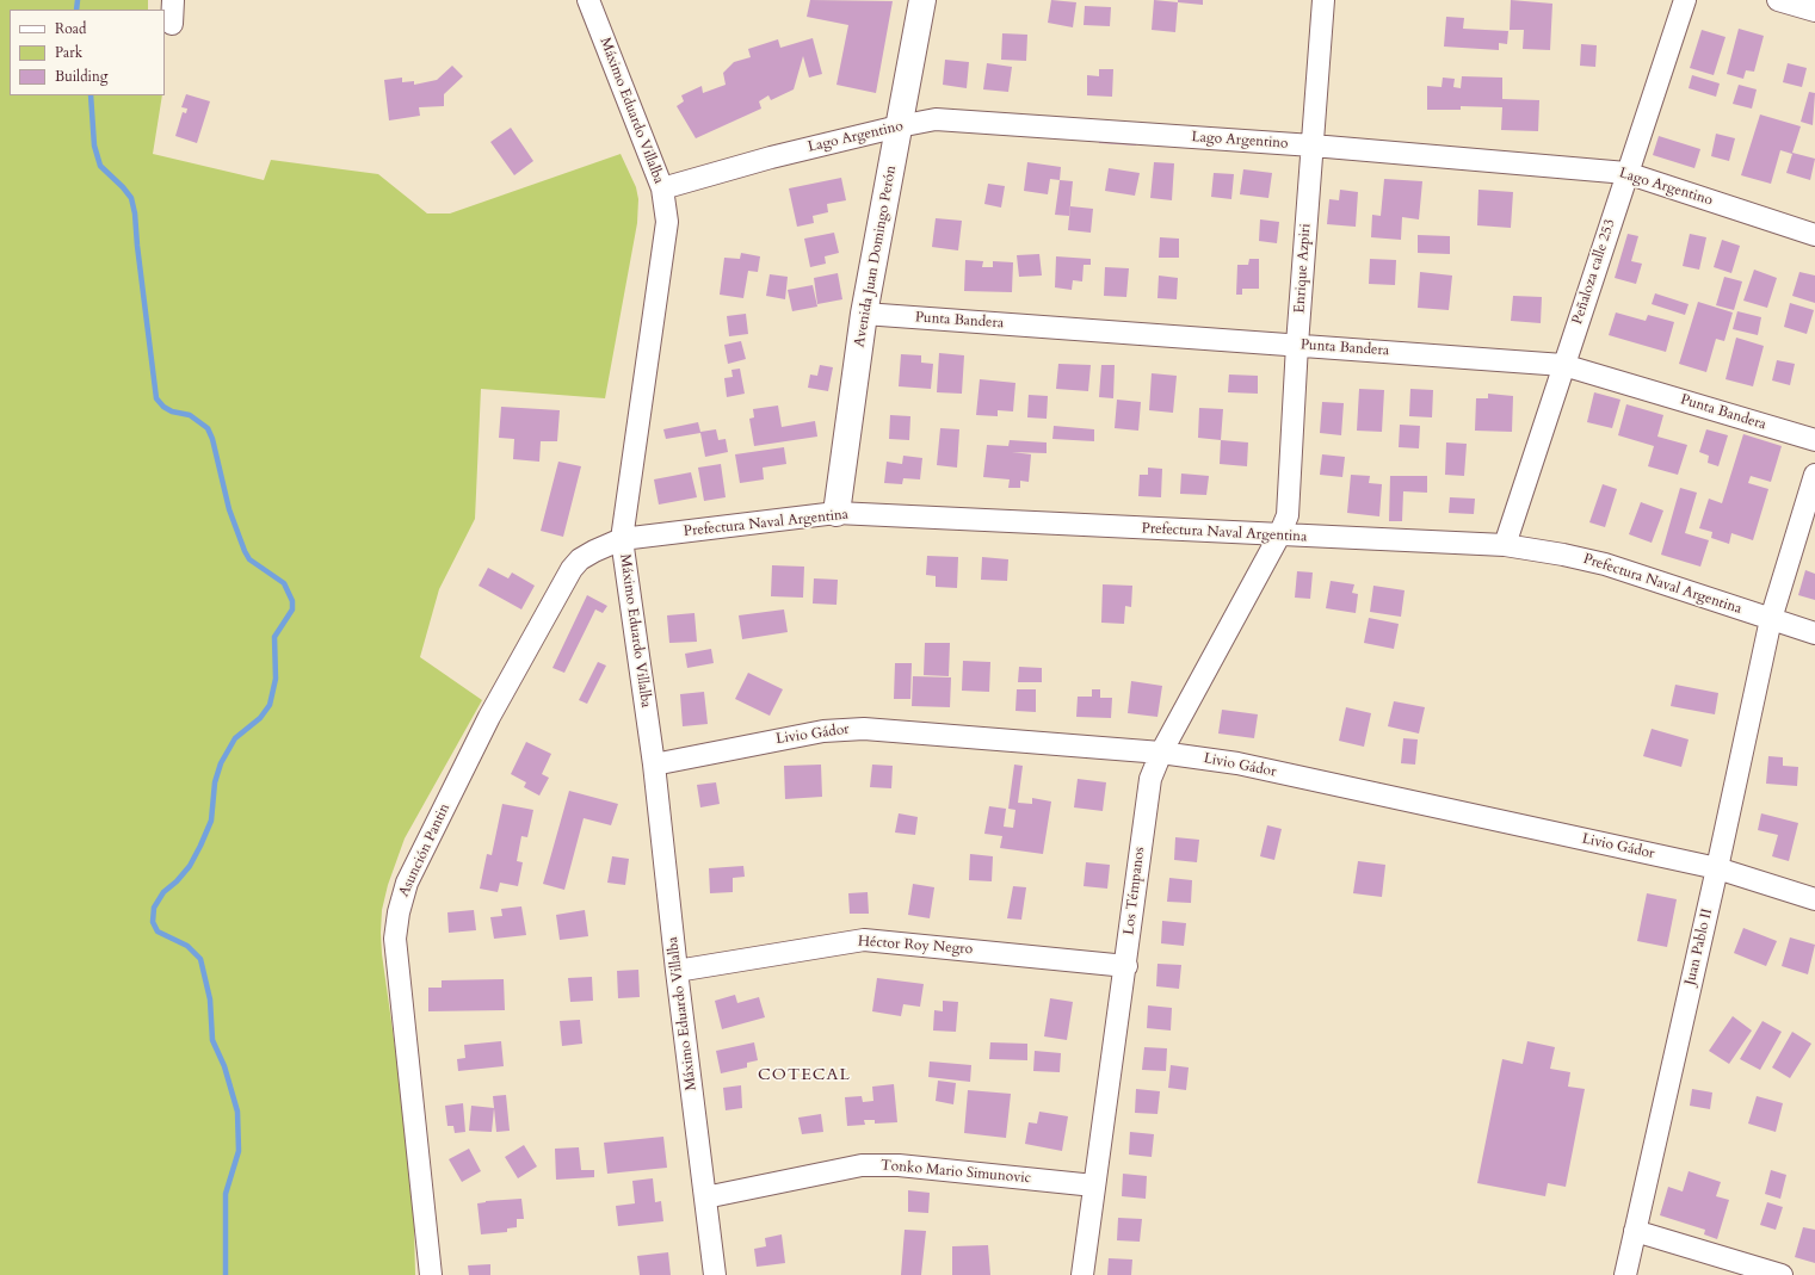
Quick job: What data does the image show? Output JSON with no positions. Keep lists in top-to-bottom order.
{
  "streets": {
    "street": [
      "Máximo Eduardo Villalba",
      "Lago Argentino",
      "Avenida Juan Domingo Perón",
      "Enrique Azpiri",
      "Peñaloza calle 253",
      "Punta Bandera",
      "Prefectura Naval Argentina",
      "Livio Gádor",
      "Asunción Pantin",
      "Los Témpanos",
      "Héctor Roy Negro",
      "Juan Pablo II",
      "Tonko Mario Simunovic"
    ]
  },
  "crossings": [
    ["Máximo Eduardo Villalba", "Lago Argentino"],
    ["Máximo Eduardo Villalba", "Prefectura Naval Argentina"],
    ["Máximo Eduardo Villalba", "Livio Gádor"],
    ["Máximo Eduardo Villalba", "Asunción Pantin"],
    ["Máximo Eduardo Villalba", "Héctor Roy Negro"],
    ["Máximo Eduardo Villalba", "Tonko Mario Simunovic"],
    ["Lago Argentino", "Avenida Juan Domingo Perón"],
    ["Lago Argentino", "Enrique Azpiri"],
    ["Lago Argentino", "Peñaloza calle 253"],
    ["Avenida Juan Domingo Perón", "Punta Bandera"],
    ["Avenida Juan Domingo Perón", "Prefectura Naval Argentina"],
    ["Enrique Azpiri", "Punta Bandera"],
    ["Enrique Azpiri", "Prefectura Naval Argentina"],
    ["Enrique Azpiri", "Los Témpanos"],
    ["Peñaloza calle 253", "Punta Bandera"],
    ["Peñaloza calle 253", "Prefectura Naval Argentina"],
    ["Prefectura Naval Argentina", "Asunción Pantin"],
    ["Prefectura Naval Argentina", "Los Témpanos"],
    ["Prefectura Naval Argentina", "Juan Pablo II"],
    ["Livio Gádor", "Los Témpanos"],
    ["Livio Gádor", "Juan Pablo II"],
    ["Los Témpanos", "Héctor Roy Negro"],
    ["Los Témpanos", "Tonko Mario Simunovic"]
  ],
  "districts": ["COTECAL"],
  "legend": ["Road", "Park", "Building"]
}
